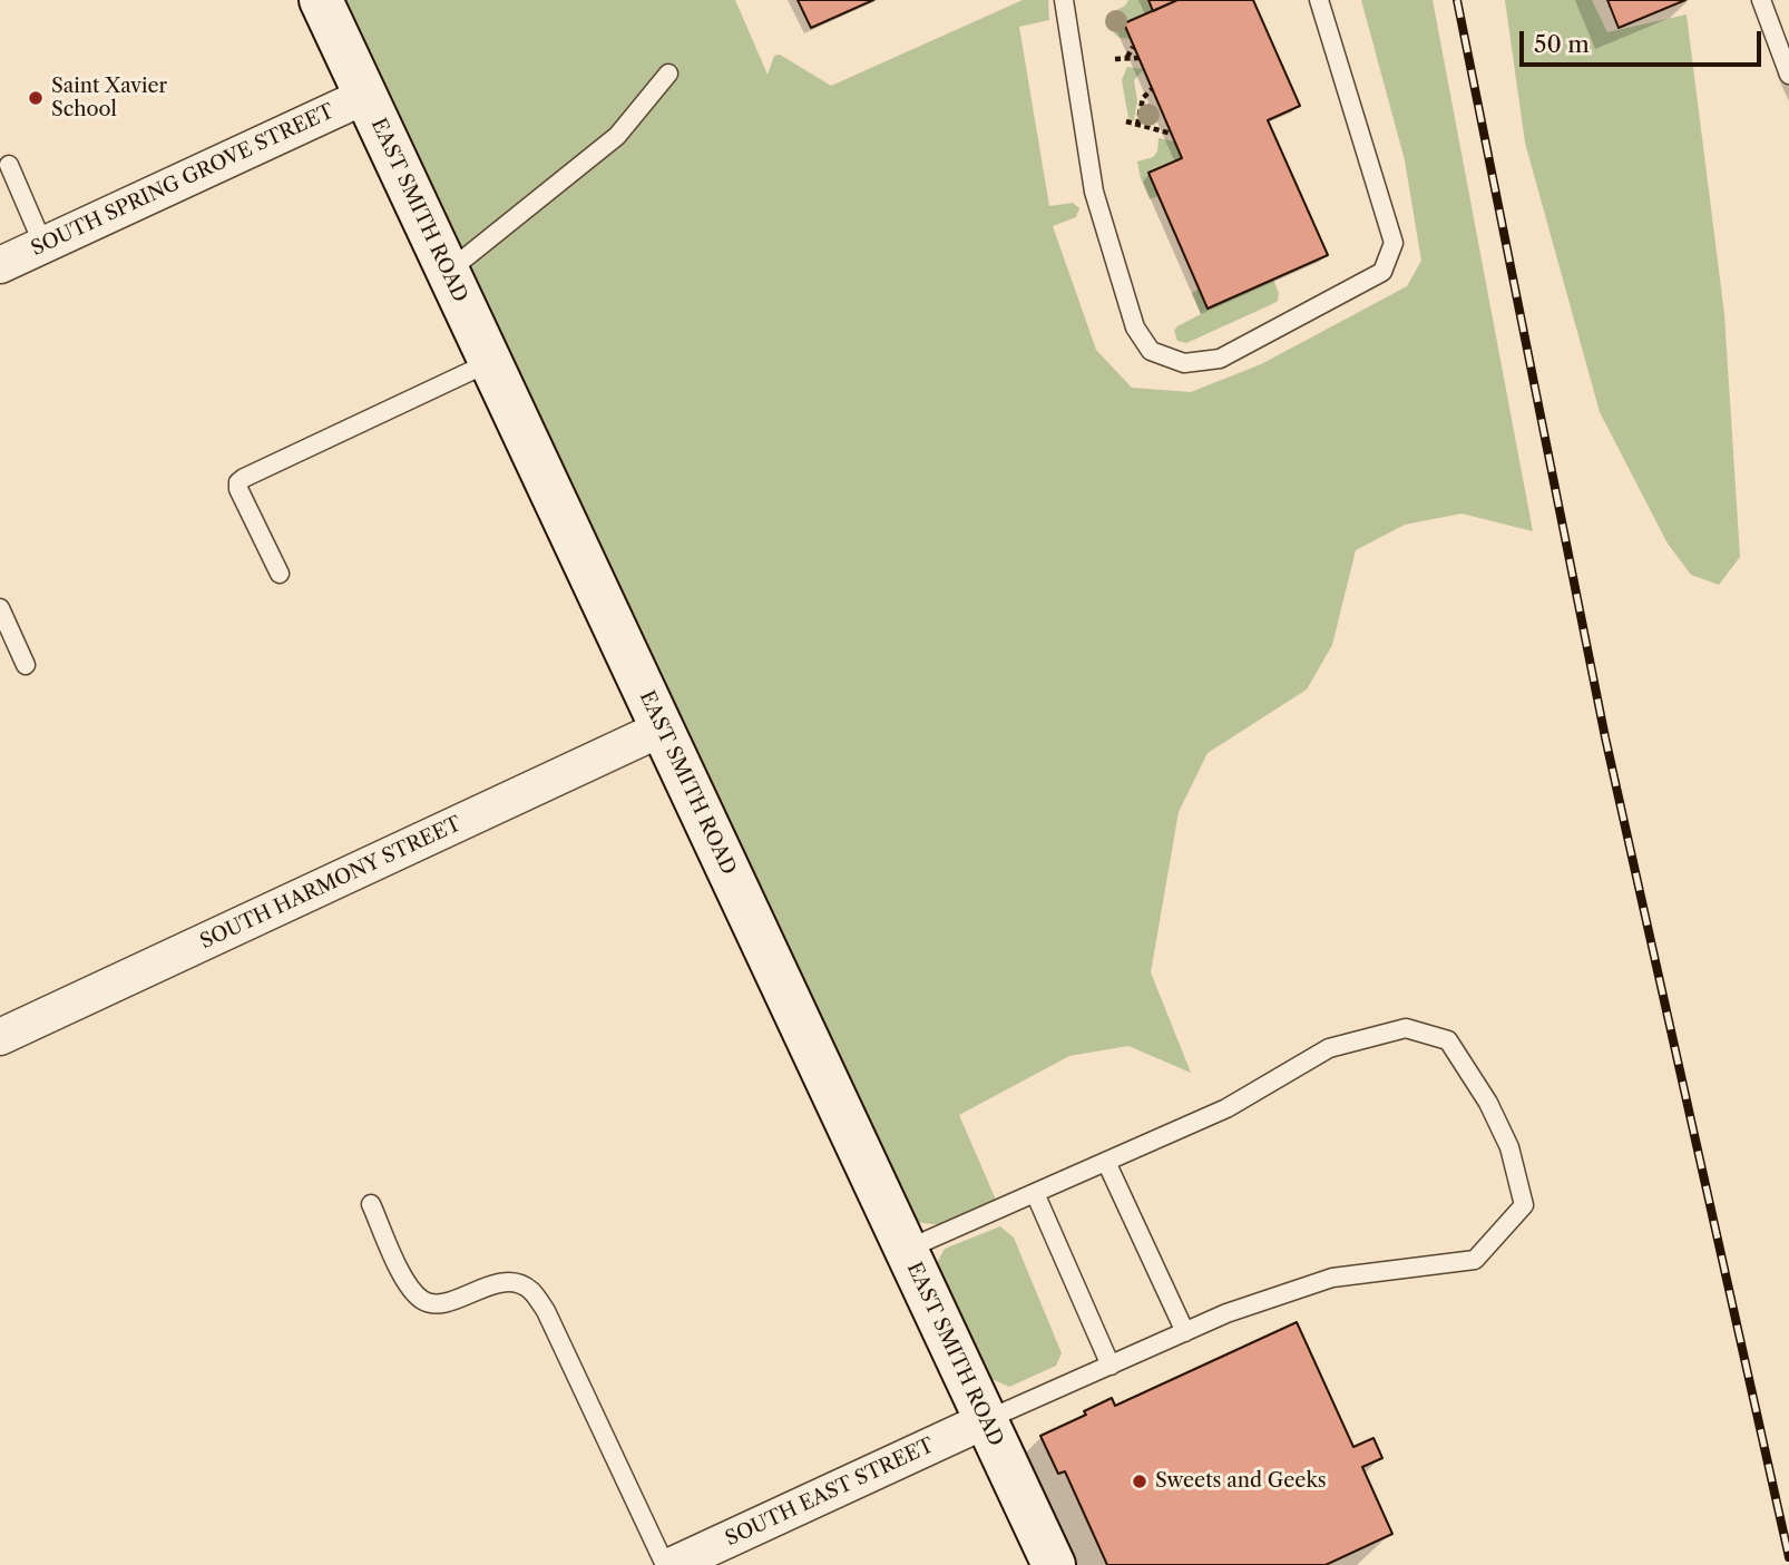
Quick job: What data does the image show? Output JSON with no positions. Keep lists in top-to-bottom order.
{
  "streets": {
    "street": [
      "SOUTH SPRING GROVE STREET",
      "EAST SMITH ROAD",
      "SOUTH HARMONY STREET",
      "SOUTH EAST STREET"
    ]
  },
  "crossings": [
    ["SOUTH SPRING GROVE STREET", "EAST SMITH ROAD"],
    ["EAST SMITH ROAD", "SOUTH HARMONY STREET"],
    ["EAST SMITH ROAD", "SOUTH EAST STREET"]
  ],
  "places": ["Saint Xavier School", "Sweets and Geeks"],
  "scale_bar": "50 m"
}
